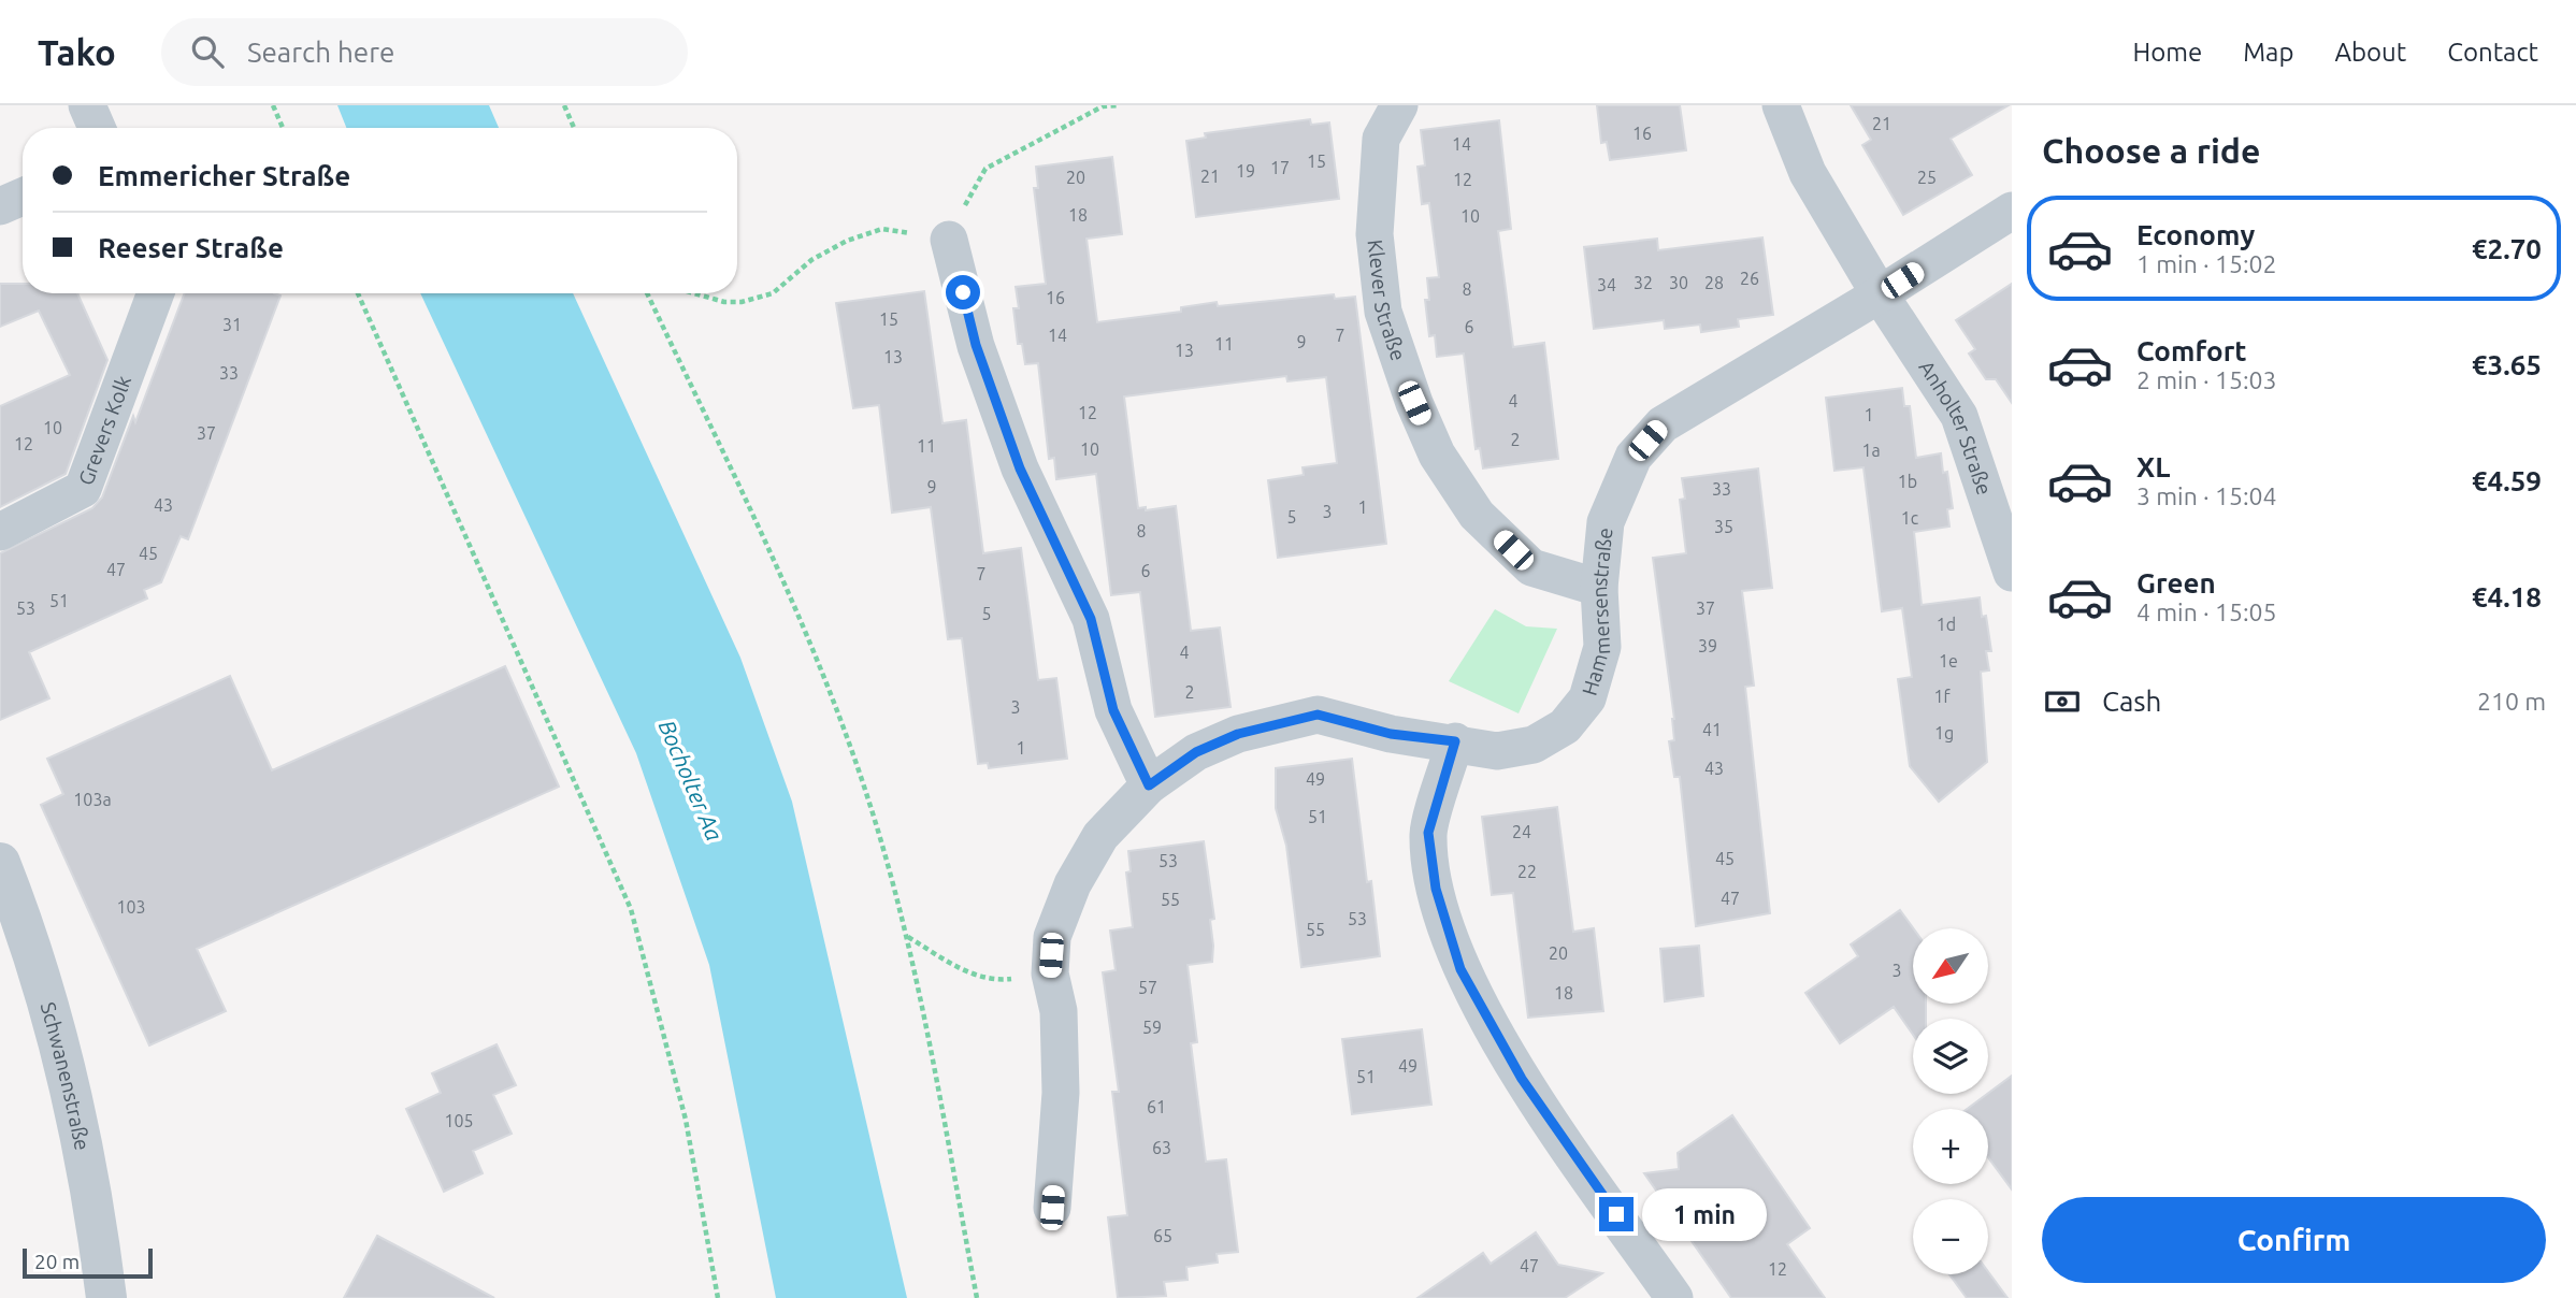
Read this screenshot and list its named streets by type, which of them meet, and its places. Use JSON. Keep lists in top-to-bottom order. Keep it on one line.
{"streets":{"street":["Klever Straße","Grevers Kolk","Anholter Straße","Hammersenstraße","Schwanenstraße"]},"crossings":[["Klever Straße","Hammersenstraße"],["Anholter Straße","Hammersenstraße"]],"water":["Bocholter Aa"],"house_numbers":["21","16","14","15","17","19","21","20","25","12","18","10","26","32","30","28","34","8","16","15","31","6","14","7","9","11","13","13","33","4","12","1","10","37","2","12","11","10","1a","1b","9","33","43","1","3","5","1c","35","8","45","47","6","7","51","53","37","5","1d","39","4","1e","2","1f","3","41","1g","1","43","49","103a","51","24","45","53","22","47","55","103","53","55","20","3","57","18","59","49","51","61","105","63","65","47","12"],"scale_bar":"20 m","north":"bottom left","page":{"header":"Tako","search":"Search here","nav":["Home","Map","About","Contact"],"heading":"Choose a ride","banner":["Emmericher Straße","Reeser Straße"],"list":[{"name":"Economy","note":"1 min · 15:02","value":"€2.70"},{"name":"Comfort","note":"2 min · 15:03","value":"€3.65"},{"name":"XL","note":"3 min · 15:04","value":"€4.59"},{"name":"Green","note":"4 min · 15:05","value":"€4.18"}],"pay":["Cash","210 m"],"map_buttons":["+","−"],"buttons":"Confirm","bubble":"1 min","scale":"20 m"}}
